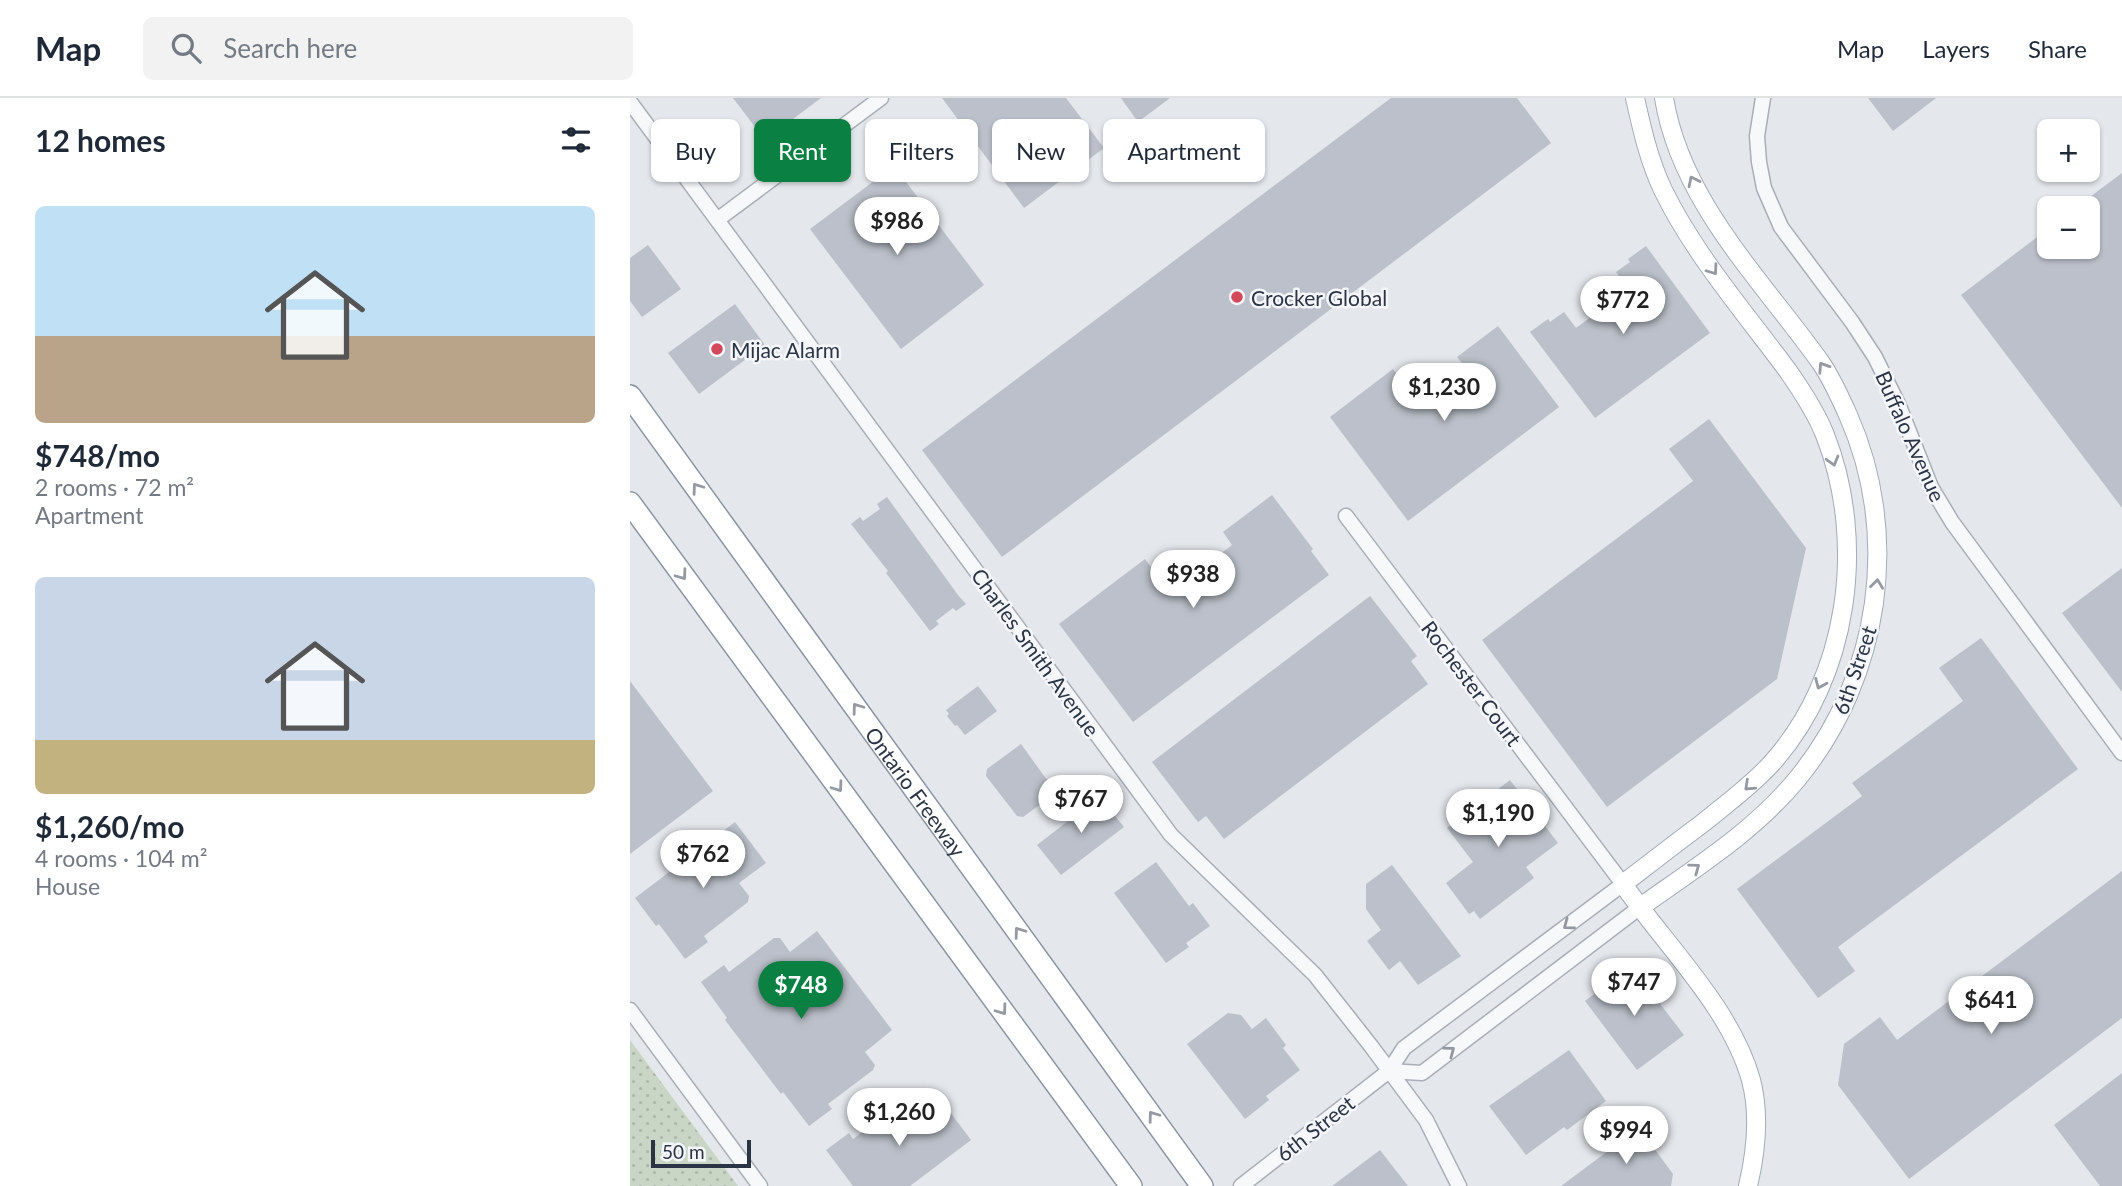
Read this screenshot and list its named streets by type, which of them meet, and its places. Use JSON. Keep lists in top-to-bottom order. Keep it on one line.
{"streets":{"highway":["Ontario Freeway"],"main road":["6th Street"],"street":["Buffalo Avenue","Charles Smith Avenue","Rochester Court"]},"crossings":[["Charles Smith Avenue","6th Street"],["6th Street","Rochester Court"]],"places":["Crocker Global","Mijac Alarm"],"scale_bar":"50 m","page":{"header":"Map","search":"Search here","nav":["Map","Layers","Share"],"heading":"12 homes","map_buttons":["+","−"],"chip":["Buy","Rent","Filters","New","Apartment"],"list":[{"name":"$748/mo","note":"2 rooms · 72 m² · Apartment"},{"name":"$1,260/mo","note":"4 rooms · 104 m² · House"}],"price":["$986","$772","$1,230","$938","$767","$1,190","$762","$747","$748","$641","$1,260","$994"],"scale":"50 m"}}
